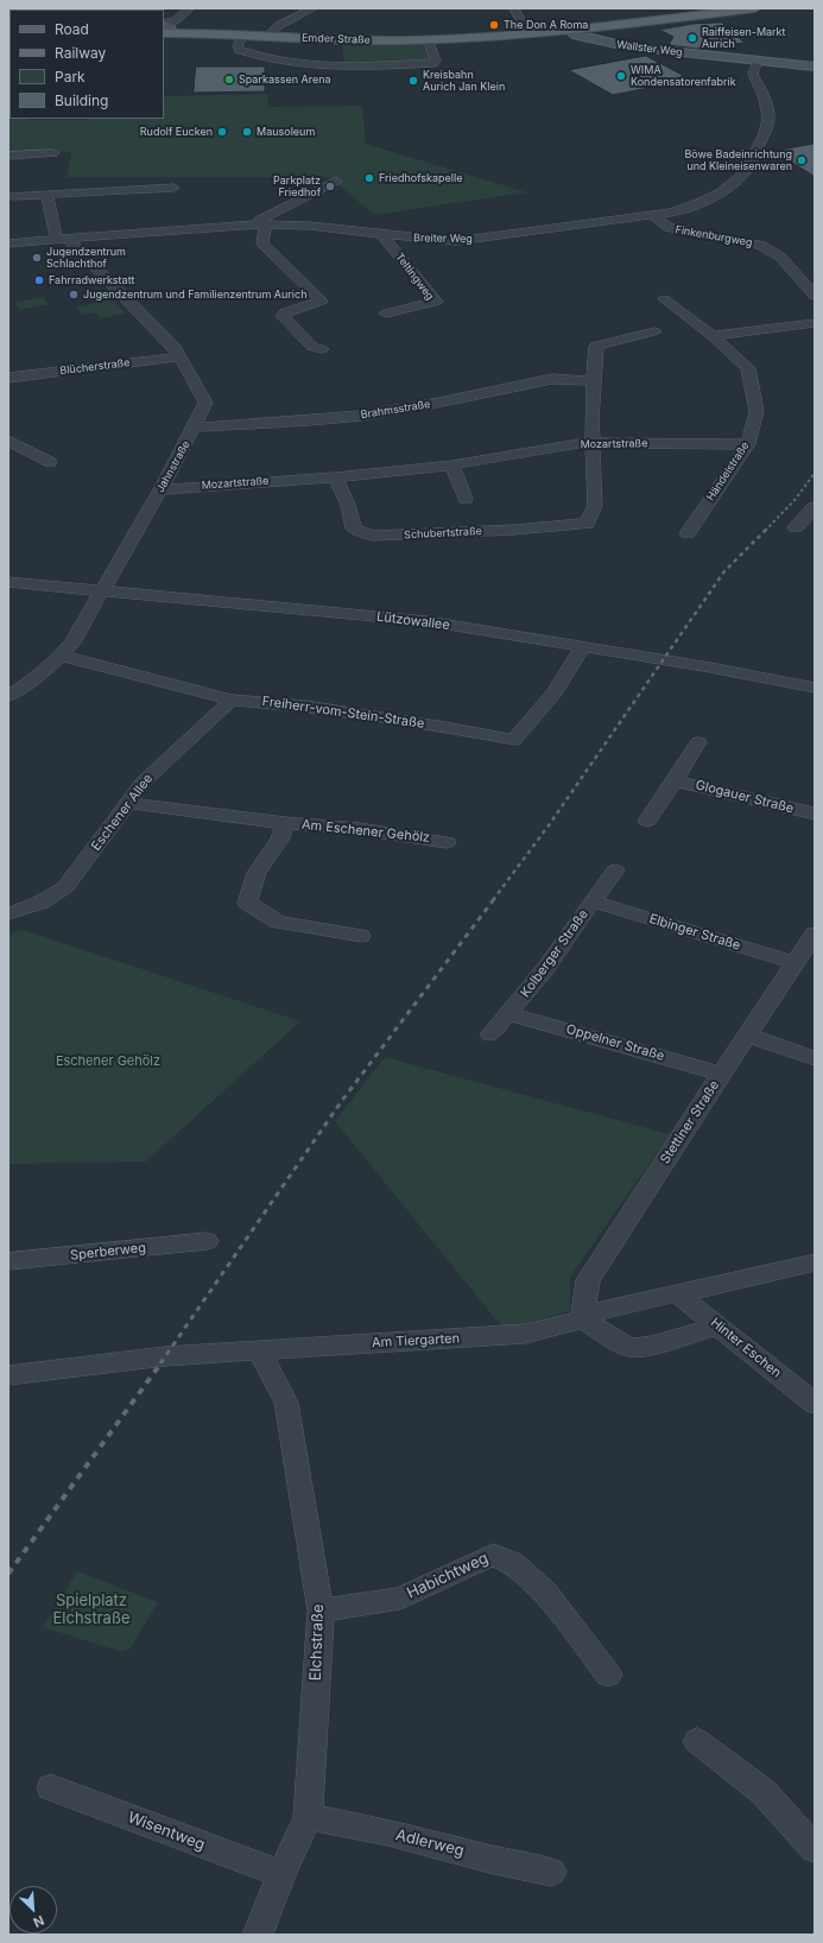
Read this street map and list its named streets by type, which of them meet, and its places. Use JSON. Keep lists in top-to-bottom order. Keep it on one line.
{"streets":{"main road":["Emder Straße"],"street":["Wallster Weg","Finkenburgweg","Breiter Weg","Teltingweg","Blücherstraße","Brahmsstraße","Mozartstraße","Jahnstraße","Händelstraße","Schubertstraße","Lützowallee","Freiherr-vom-Stein-Straße","Glogauer Straße","Eschener Allee","Am Eschener Gehölz","Elbinger Straße","Kolberger Straße","Oppelner Straße","Stettiner Straße","Sperberweg","Am Tiergarten","Hinter Eschen","Habichtweg","Elchstraße","Wisentweg","Adlerweg"]},"crossings":[["Emder Straße","Wallster Weg"],["Wallster Weg","Breiter Weg"],["Finkenburgweg","Breiter Weg"],["Breiter Weg","Teltingweg"],["Breiter Weg","Jahnstraße"],["Blücherstraße","Jahnstraße"],["Brahmsstraße","Jahnstraße"],["Mozartstraße","Jahnstraße"],["Mozartstraße","Händelstraße"],["Mozartstraße","Schubertstraße"],["Jahnstraße","Lützowallee"],["Jahnstraße","Freiherr-vom-Stein-Straße"],["Lützowallee","Freiherr-vom-Stein-Straße"],["Freiherr-vom-Stein-Straße","Eschener Allee"],["Eschener Allee","Am Eschener Gehölz"],["Elbinger Straße","Kolberger Straße"],["Elbinger Straße","Stettiner Straße"],["Kolberger Straße","Oppelner Straße"],["Oppelner Straße","Stettiner Straße"],["Stettiner Straße","Am Tiergarten"],["Am Tiergarten","Hinter Eschen"],["Am Tiergarten","Elchstraße"],["Habichtweg","Elchstraße"],["Elchstraße","Wisentweg"],["Elchstraße","Adlerweg"]],"parks":["Eschener Gehölz","Spielplatz Elchstraße"],"places":["The Don A Roma","Raiffeisen-Markt Aurich","WIMA Kondensatorenfabrik","Sparkassen Arena","Kreisbahn Aurich Jan Klein","Rudolf Eucken","Mausoleum","Böwe Badeinrichtung und Kleineisenwaren","Friedhofskapelle","Parkplatz Friedhof","Jugendzentrum Schlachthof","Fahrradwerkstatt","Jugendzentrum und Familienzentrum Aurich"],"legend":["Road","Railway","Park","Building"],"north":"bottom right"}
